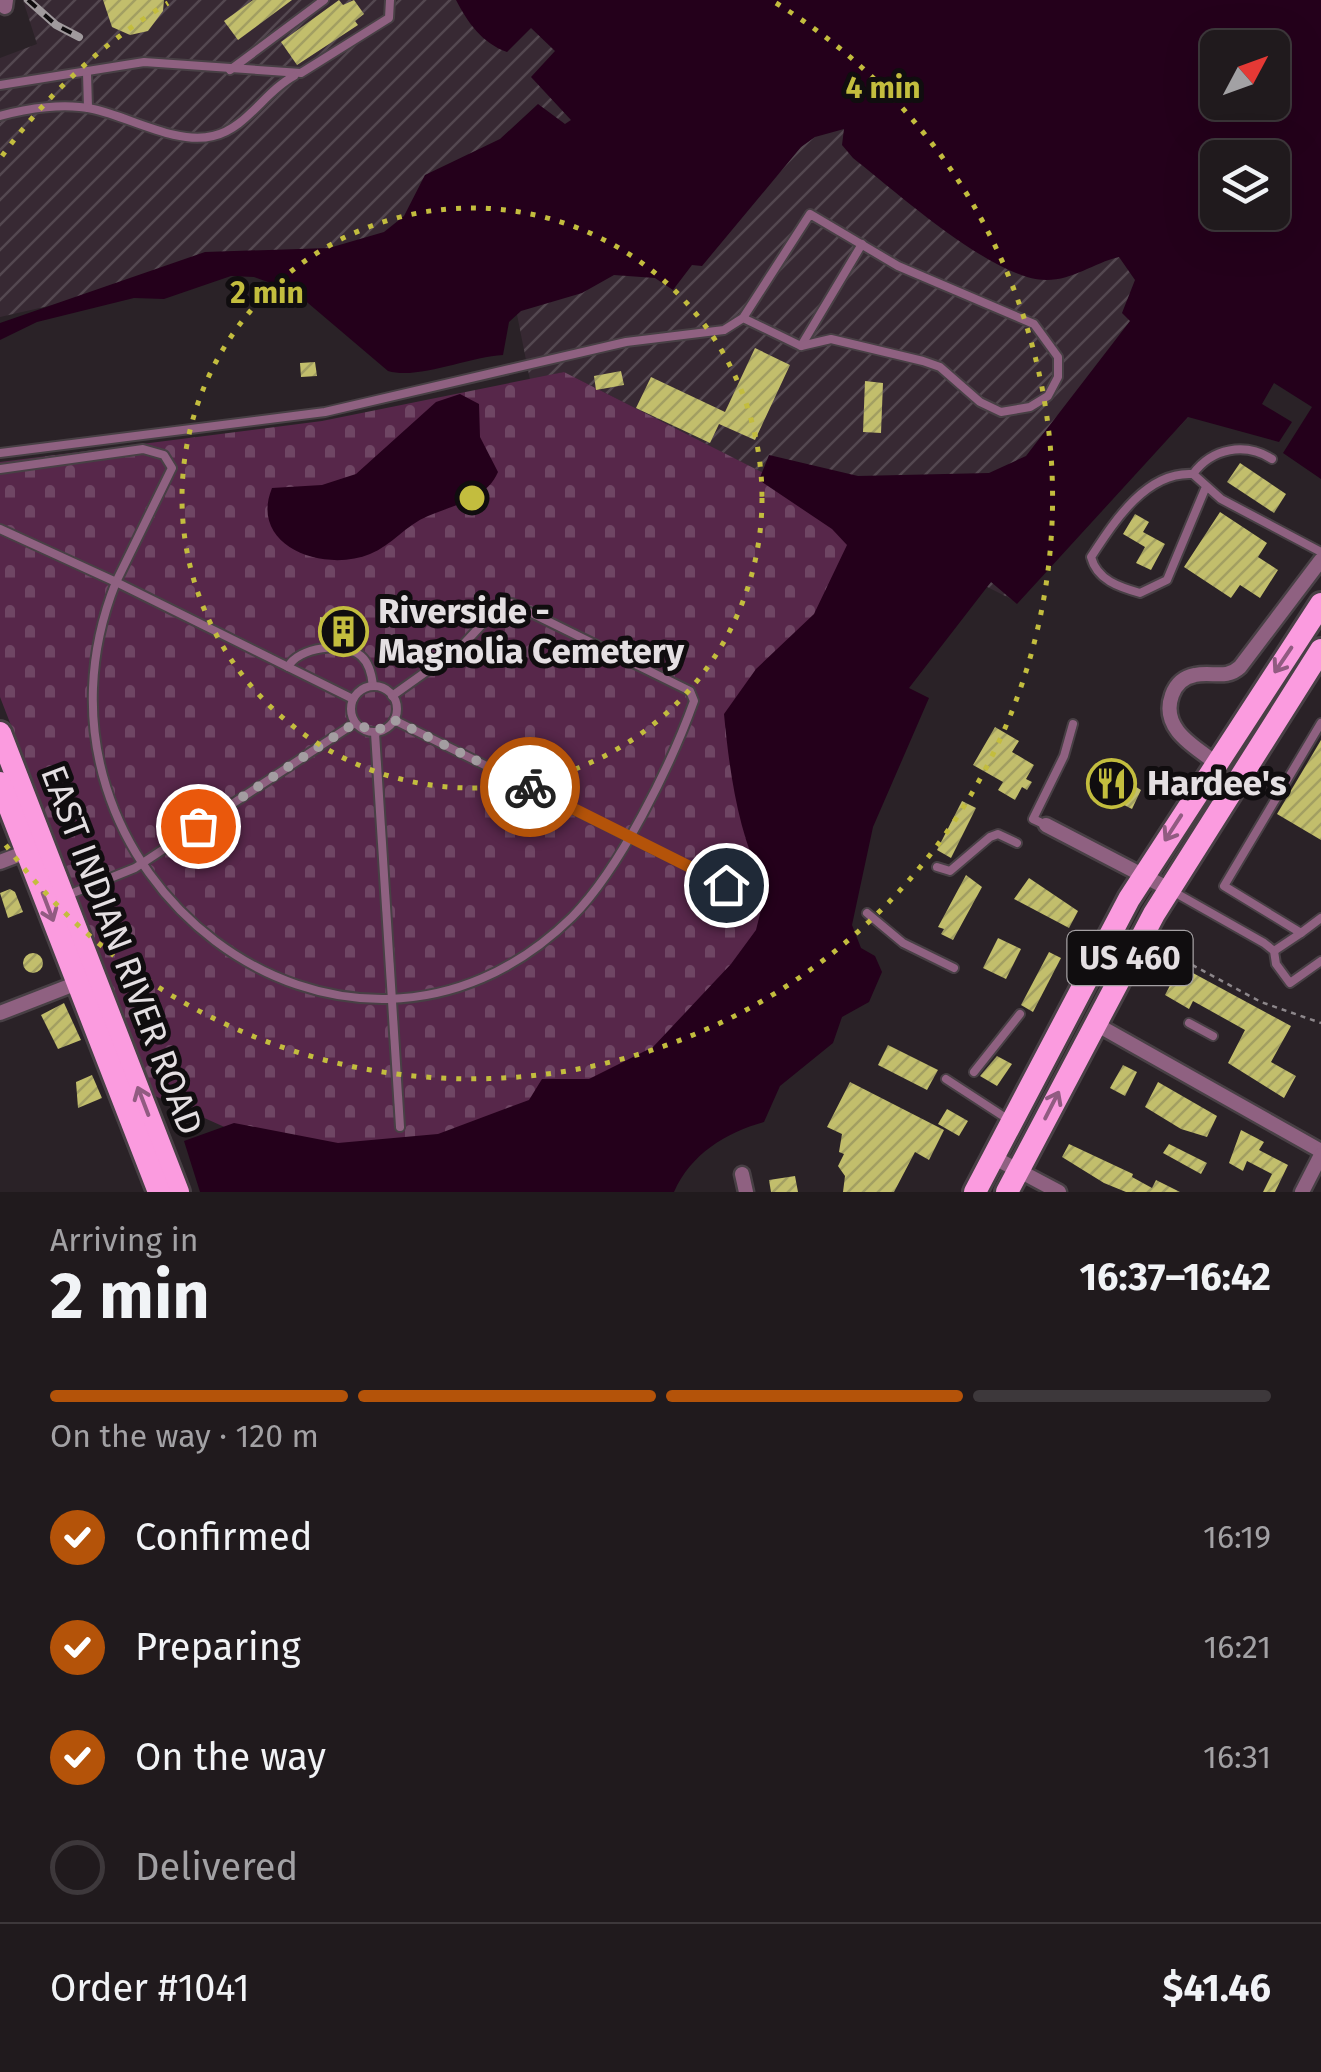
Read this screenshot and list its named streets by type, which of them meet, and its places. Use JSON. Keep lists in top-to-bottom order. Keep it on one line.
{"streets":{"main road":["EAST INDIAN RIVER ROAD","US 460"]},"places":{"building":["Riverside - Magnolia Cemetery"],"restaurant":["Hardee's"]},"north":"top right","page":{"heading":["2 min","Arriving in","16:37–16:42"],"panel":["Order #1041","$41.46"],"bar":"On the way · 120 m","list":[["Confirmed","16:19"],["Preparing","16:21"],["On the way","16:31"],"Delivered"]},"rings":["4 min","2 min"]}
